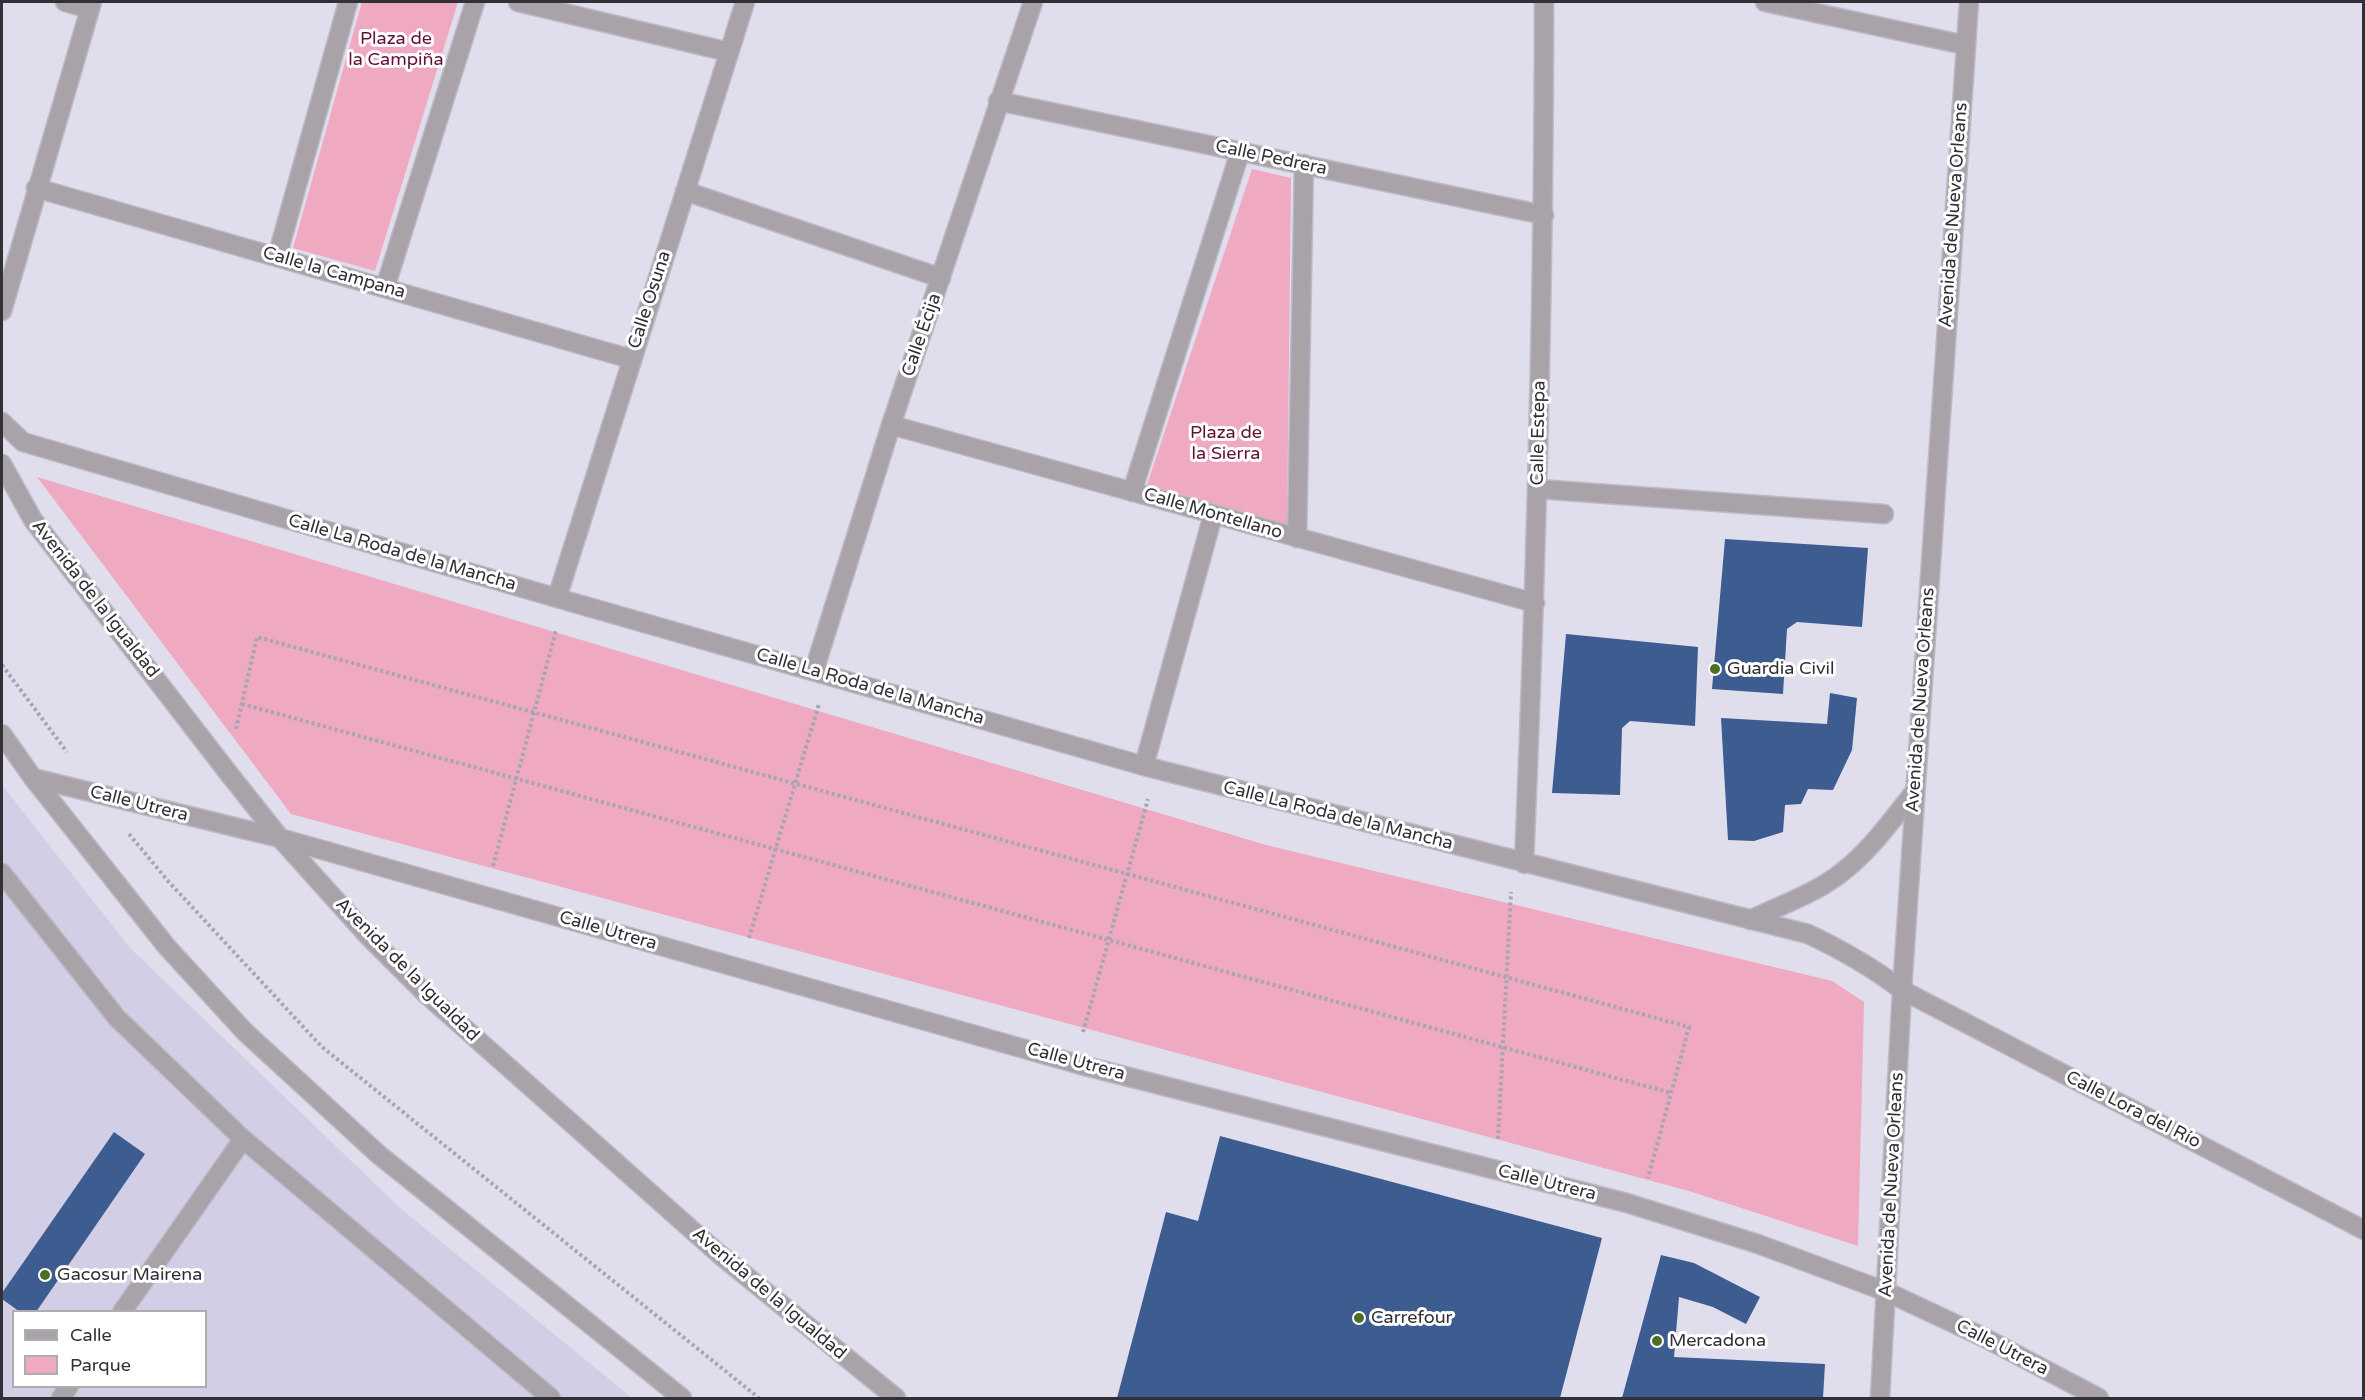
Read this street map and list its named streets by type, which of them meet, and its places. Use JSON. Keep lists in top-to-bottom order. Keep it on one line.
{"streets":{"street":["Calle Pedrera","Avenida de Nueva Orleans","Calle la Campana","Calle Osuna","Calle Écija","Calle Estepa","Calle Montellano","Calle La Roda de la Mancha","Avenida de la Igualdad","Calle Utrera","Calle Lora del Río"]},"crossings":[["Calle Pedrera","Calle Écija"],["Calle Pedrera","Calle Estepa"],["Avenida de Nueva Orleans","Calle Utrera"],["Avenida de Nueva Orleans","Calle Lora del Río"],["Calle la Campana","Calle Osuna"],["Calle Osuna","Calle La Roda de la Mancha"],["Calle Écija","Calle Montellano"],["Calle Écija","Calle La Roda de la Mancha"],["Calle Estepa","Calle Montellano"],["Calle Estepa","Calle La Roda de la Mancha"],["Calle La Roda de la Mancha","Calle Lora del Río"],["Avenida de la Igualdad","Calle Utrera"]],"parks":["Plaza de la Campiña","Plaza de la Sierra"],"places":["Guardia Civil","Gacosur Mairena","Carrefour","Mercadona"],"legend":["Calle","Parque"]}
